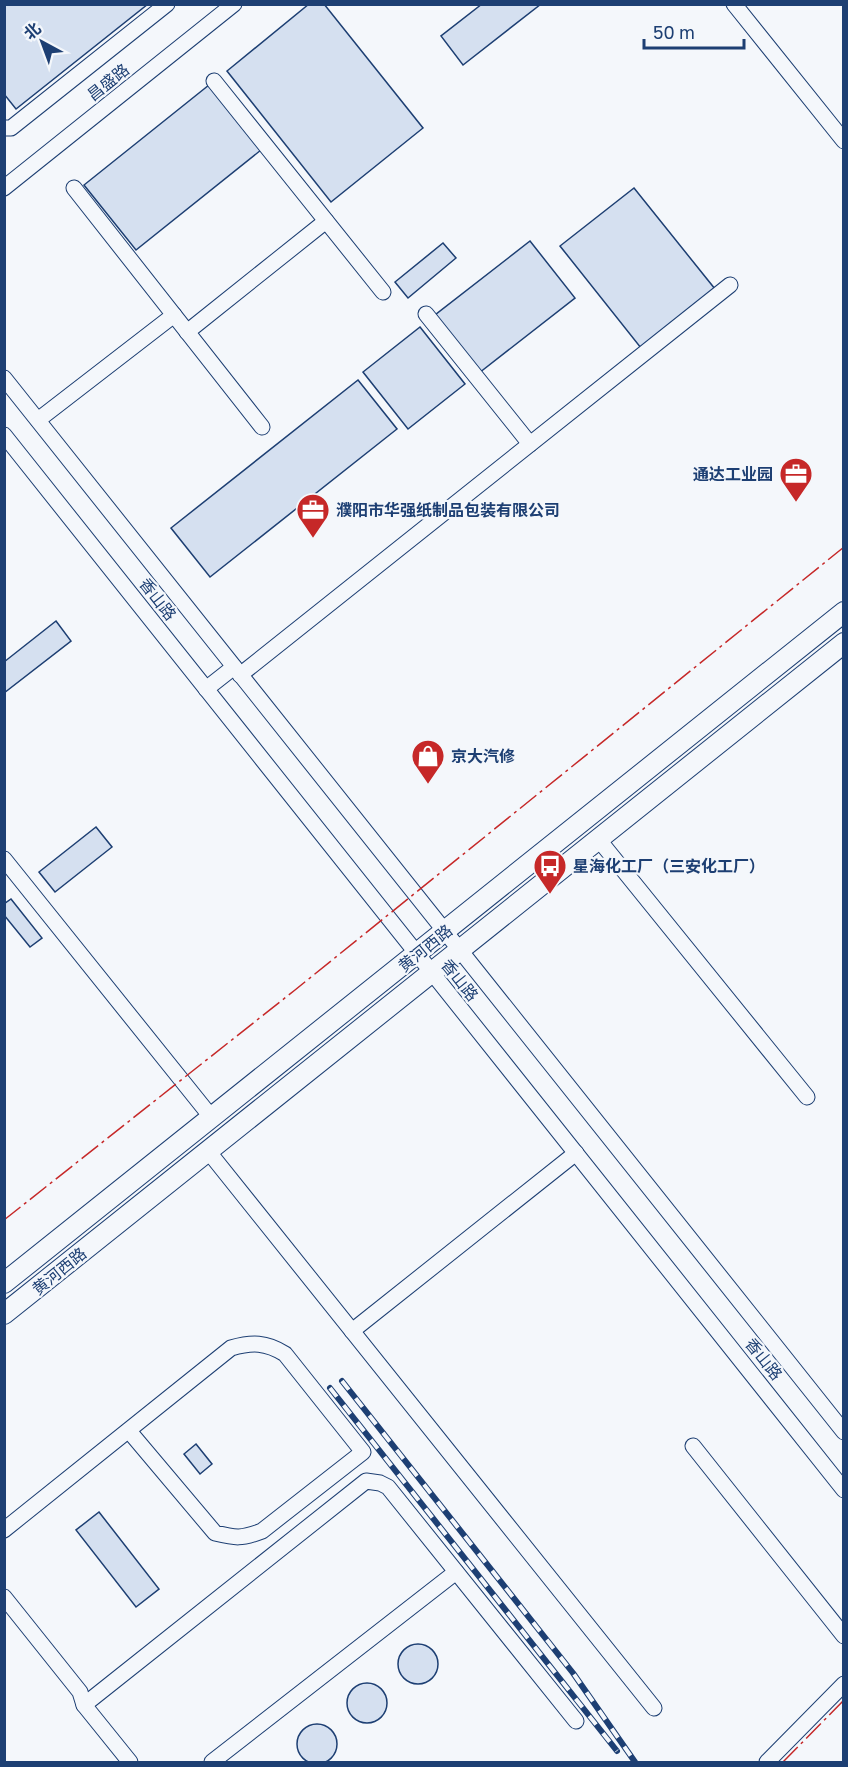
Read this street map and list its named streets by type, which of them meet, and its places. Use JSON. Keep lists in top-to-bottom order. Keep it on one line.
{"streets":{"main road":["黄河西路"],"street":["昌盛路","香山路"]},"crossings":[["香山路","黄河西路"]],"places":{"office":["通达工业园","濮阳市华强纸制品包装有限公司"],"shop":["京大汽修"],"bus stop":["星海化工厂（三安化工厂）"]},"scale_bar":"50 m","north":"top left"}
